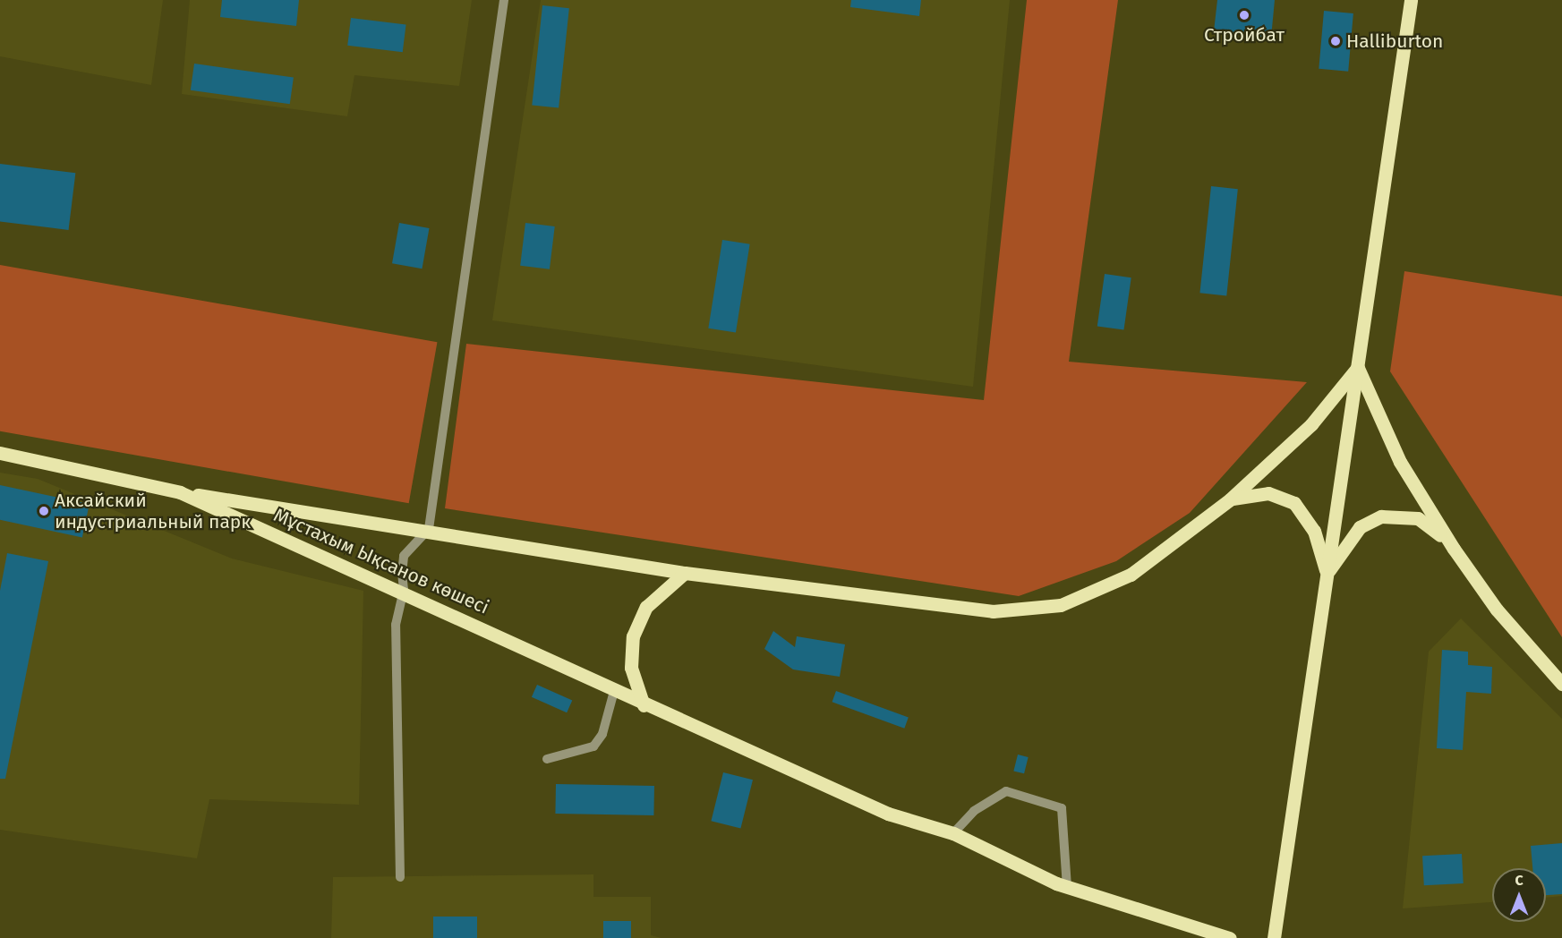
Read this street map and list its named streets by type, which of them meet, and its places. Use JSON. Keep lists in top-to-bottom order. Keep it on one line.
{"streets":{"main road":["Мұстахым Ықсанов көшесі"]},"places":["Стройбат","Halliburton","Аксайский индустриальный парк"],"north":"top"}
